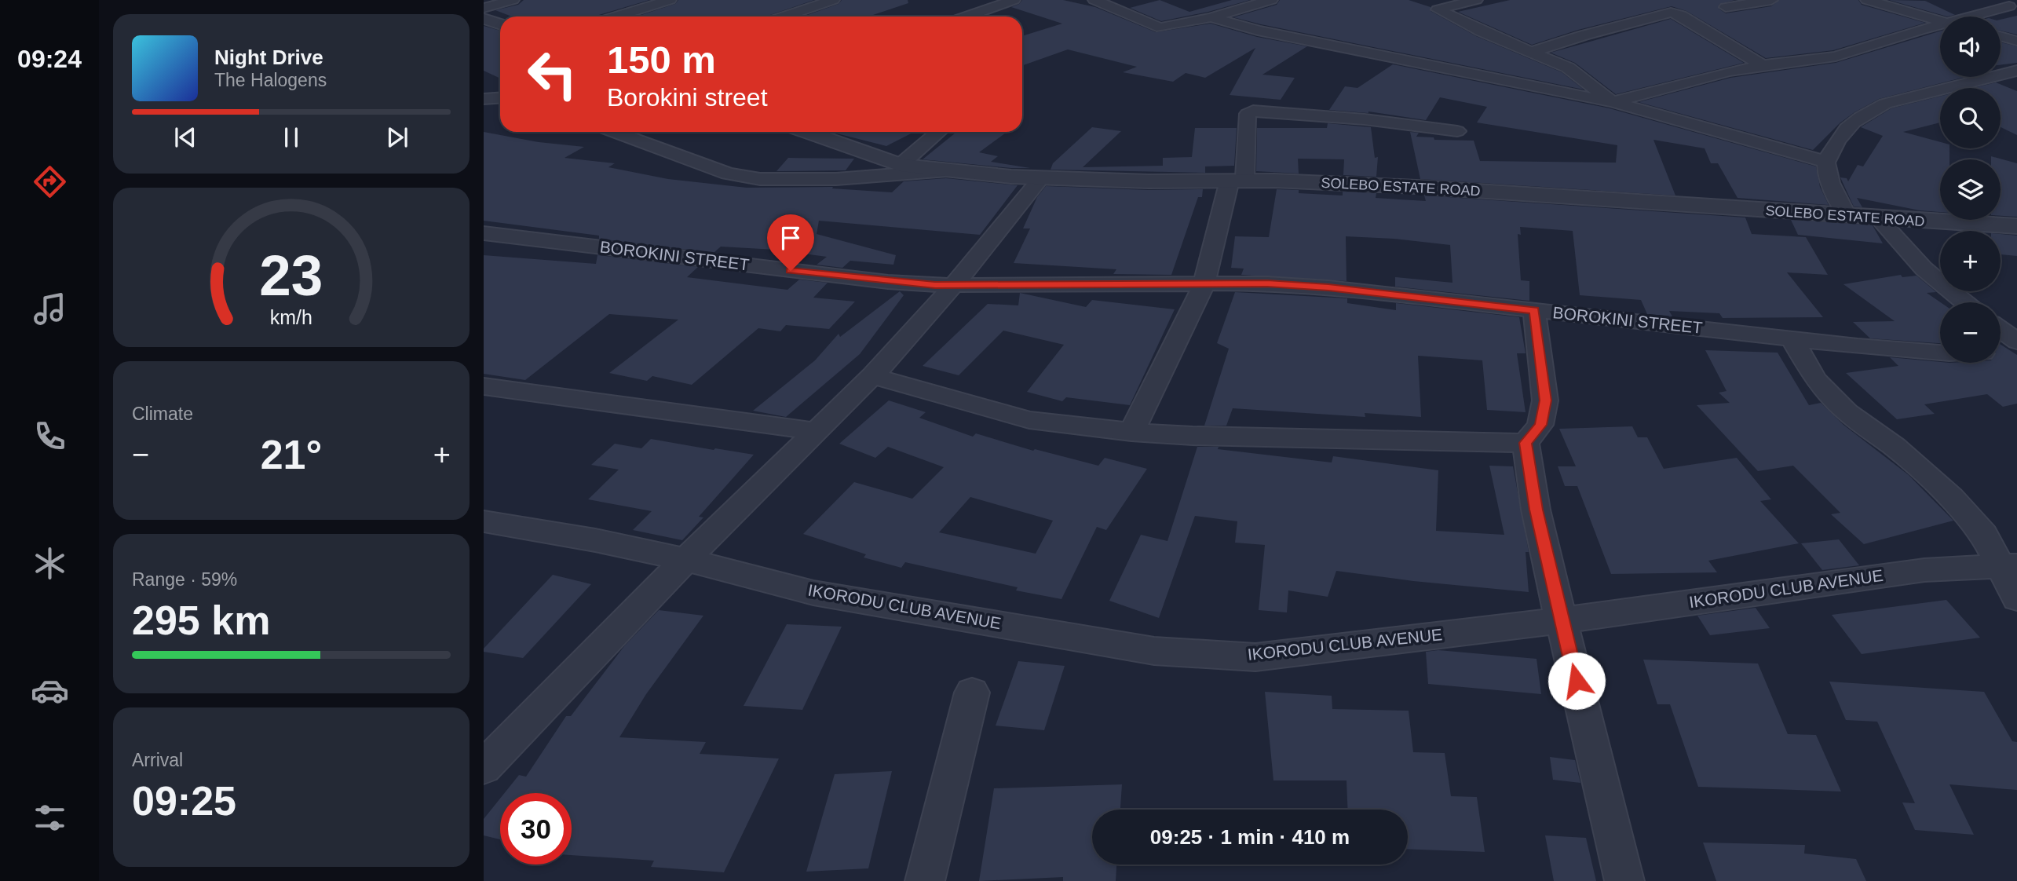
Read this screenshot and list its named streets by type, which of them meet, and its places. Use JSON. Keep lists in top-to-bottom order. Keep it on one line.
{"streets":{"street":["SOLEBO ESTATE ROAD","BOROKINI STREET","IKORODU CLUB AVENUE"]},"page":{"tabs":"09:24","map_buttons":["+","−"],"turn":["150 m","Borokini street"],"song":["Night Drive","The Halogens"],"tile":["Climate",["Range · 59%","295 km"],["Arrival","09:25"]],"heat":["−","21°","+"],"limit":"30","trip":"09:25 · 1 min · 410 m","gauge":["23","km/h"]}}
